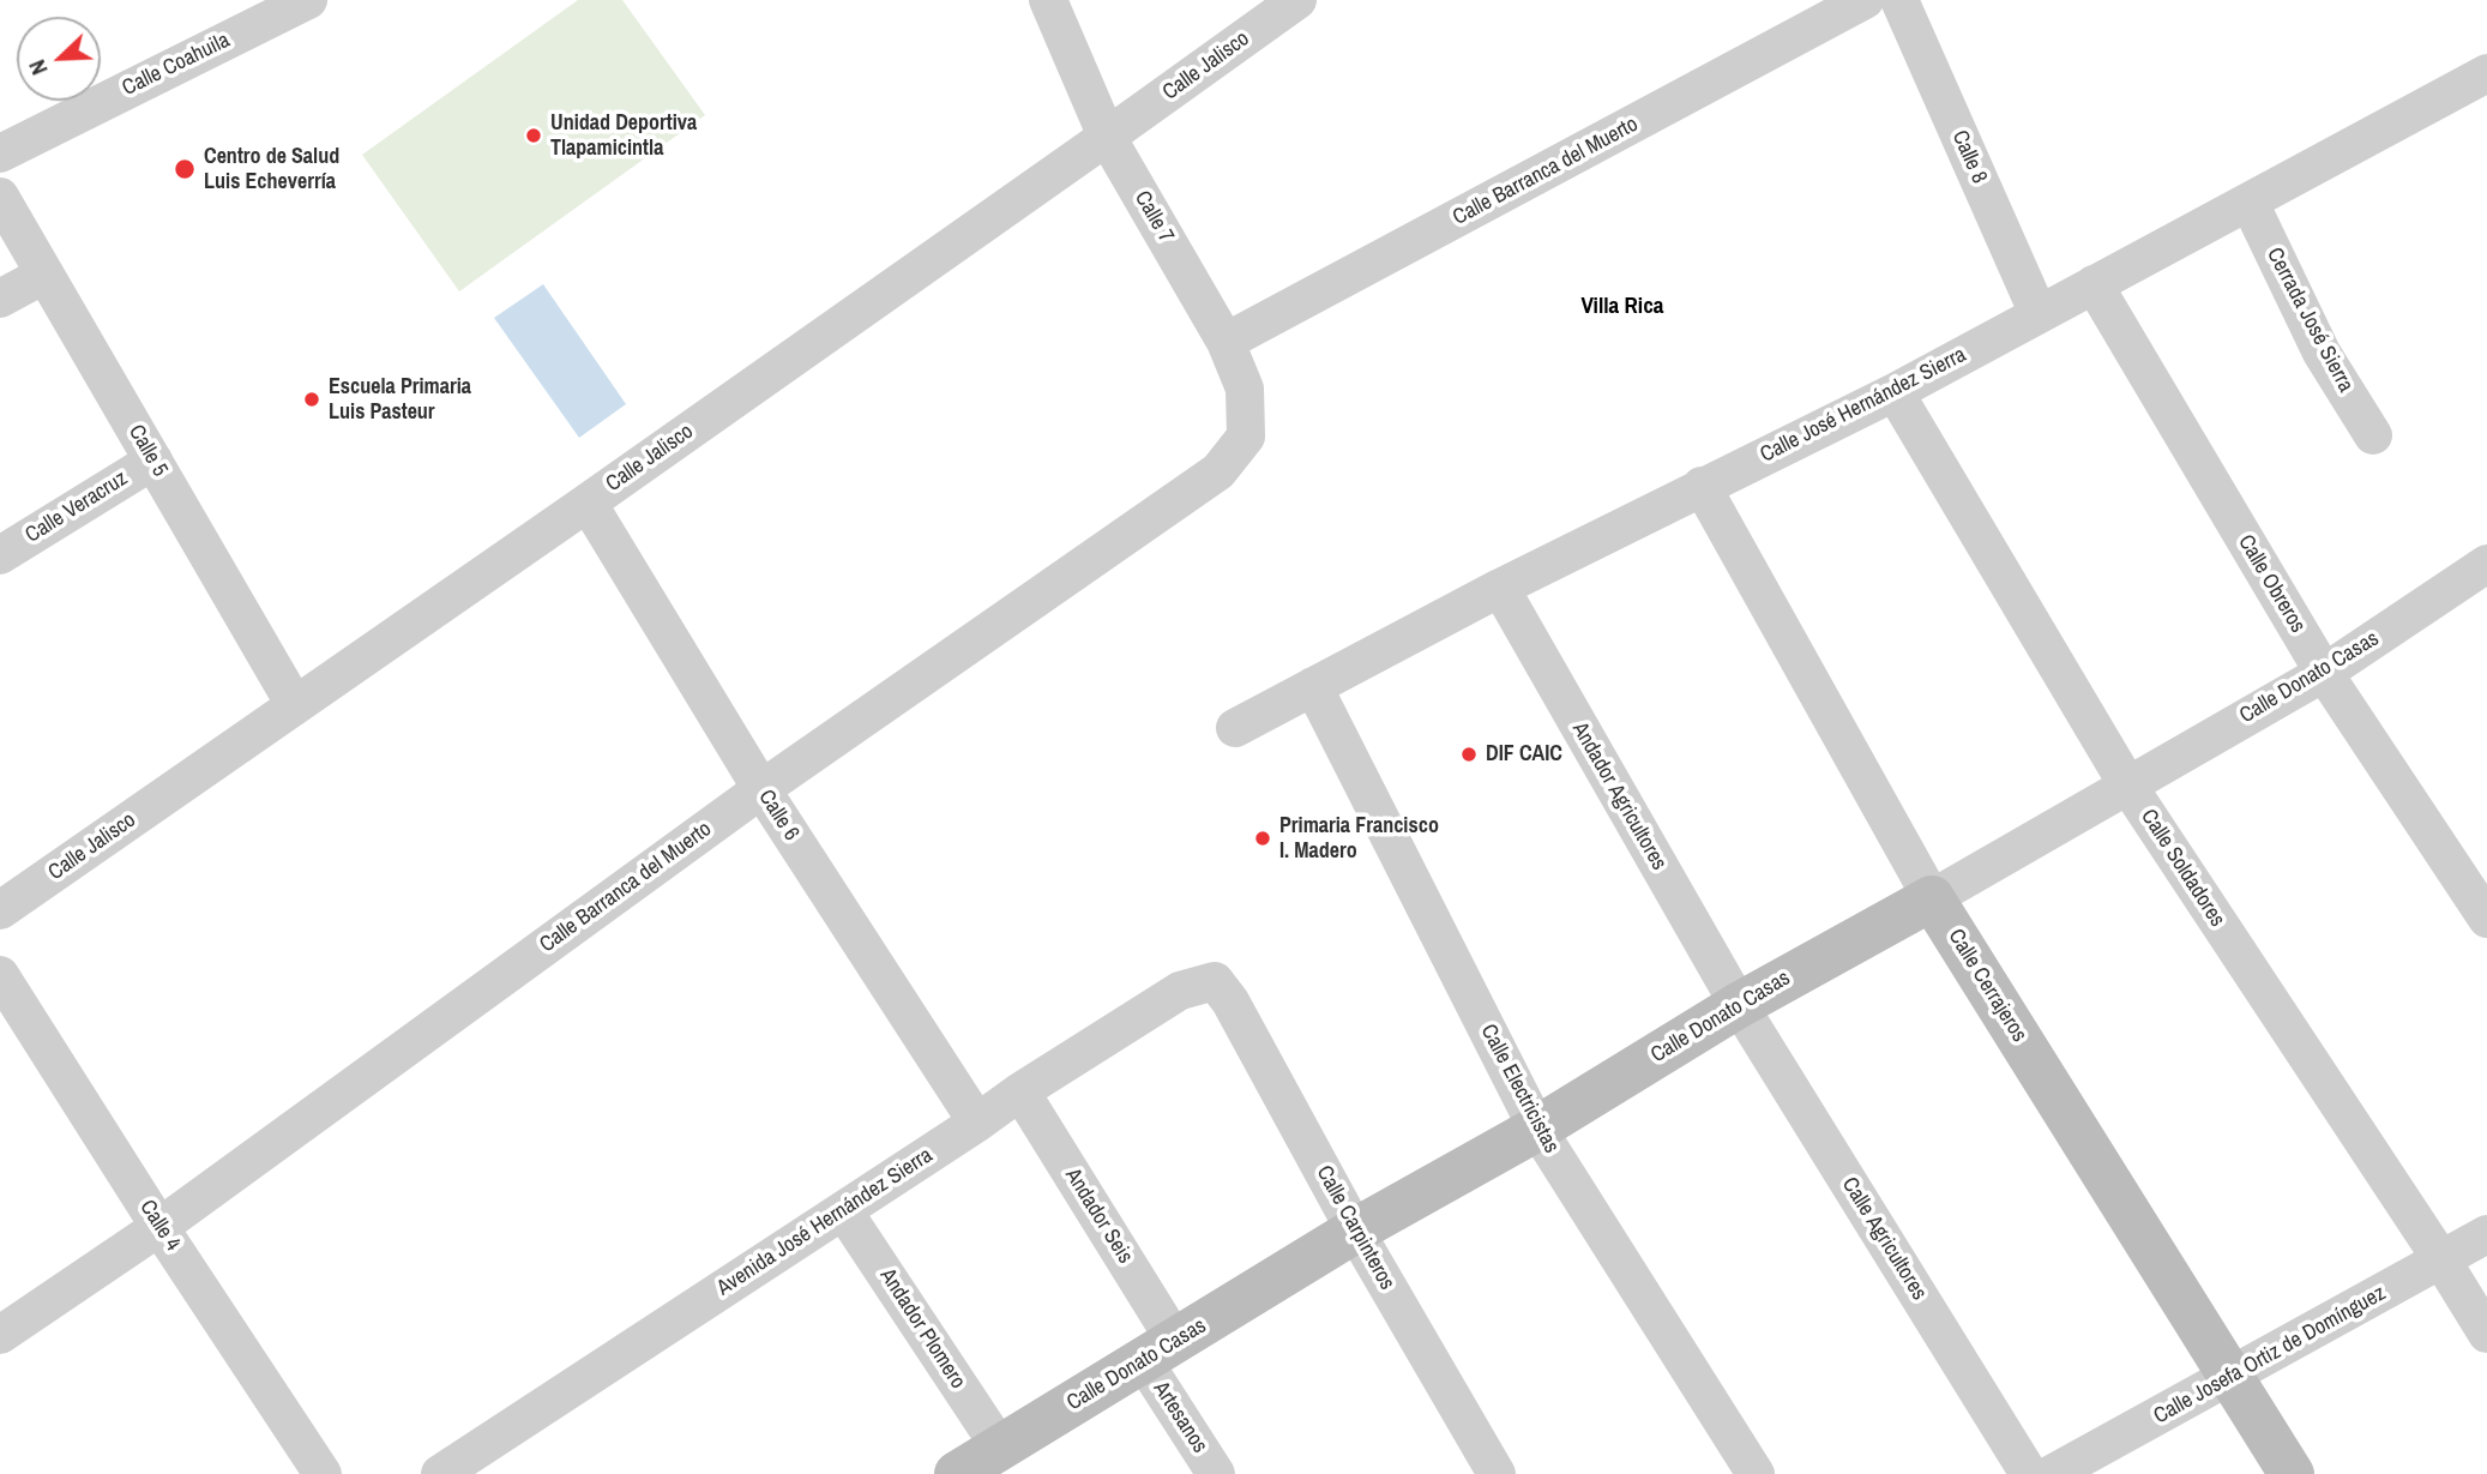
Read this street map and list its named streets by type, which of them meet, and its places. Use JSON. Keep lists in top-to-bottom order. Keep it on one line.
{"streets":{"street":["Calle Coahuila","Calle Jalisco","Calle 8","Calle Barranca del Muerto","Calle 7","Cerrada José Sierra","Calle José Hernández Sierra","Calle 5","Calle Veracruz","Calle Obreros","Calle Donato Casas","Andador Agricultores","Calle 6","Calle Soldadores","Calle Cerrajeros","Calle Electricistas","Andador Seis","Avenida José Hernández Sierra","Calle 4","Calle Carpinteros","Calle Agricultores","Andador Plomero","Calle Josefa Ortiz de Domínguez","Artesanos"]},"crossings":[["Calle Jalisco","Calle 7"],["Calle Jalisco","Calle 5"],["Calle Jalisco","Calle 6"],["Calle 8","Calle José Hernández Sierra"],["Calle Barranca del Muerto","Calle 7"],["Calle Barranca del Muerto","Calle 6"],["Calle Barranca del Muerto","Calle 4"],["Cerrada José Sierra","Calle José Hernández Sierra"],["Calle José Hernández Sierra","Calle Obreros"],["Calle José Hernández Sierra","Andador Agricultores"],["Calle José Hernández Sierra","Calle Soldadores"],["Calle José Hernández Sierra","Calle Cerrajeros"],["Calle José Hernández Sierra","Calle Electricistas"],["Calle 5","Calle Veracruz"],["Calle Obreros","Calle Donato Casas"],["Calle Donato Casas","Andador Agricultores"],["Calle Donato Casas","Calle Soldadores"],["Calle Donato Casas","Calle Cerrajeros"],["Calle Donato Casas","Calle Electricistas"],["Calle Donato Casas","Andador Seis"],["Calle Donato Casas","Calle Carpinteros"],["Calle Donato Casas","Calle Agricultores"],["Calle Donato Casas","Andador Plomero"],["Calle Donato Casas","Artesanos"],["Andador Agricultores","Calle Agricultores"],["Calle 6","Avenida José Hernández Sierra"],["Calle Soldadores","Calle Josefa Ortiz de Domínguez"],["Calle Cerrajeros","Calle Josefa Ortiz de Domínguez"],["Andador Seis","Avenida José Hernández Sierra"],["Andador Seis","Artesanos"],["Avenida José Hernández Sierra","Calle Carpinteros"],["Avenida José Hernández Sierra","Andador Plomero"]],"districts":["Villa Rica"],"places":["Unidad Deportiva Tlapamicintla","Centro de Salud Luis Echeverría","Escuela Primaria Luis Pasteur","DIF CAIC","Primaria Francisco I. Madero"],"north":"bottom left"}
